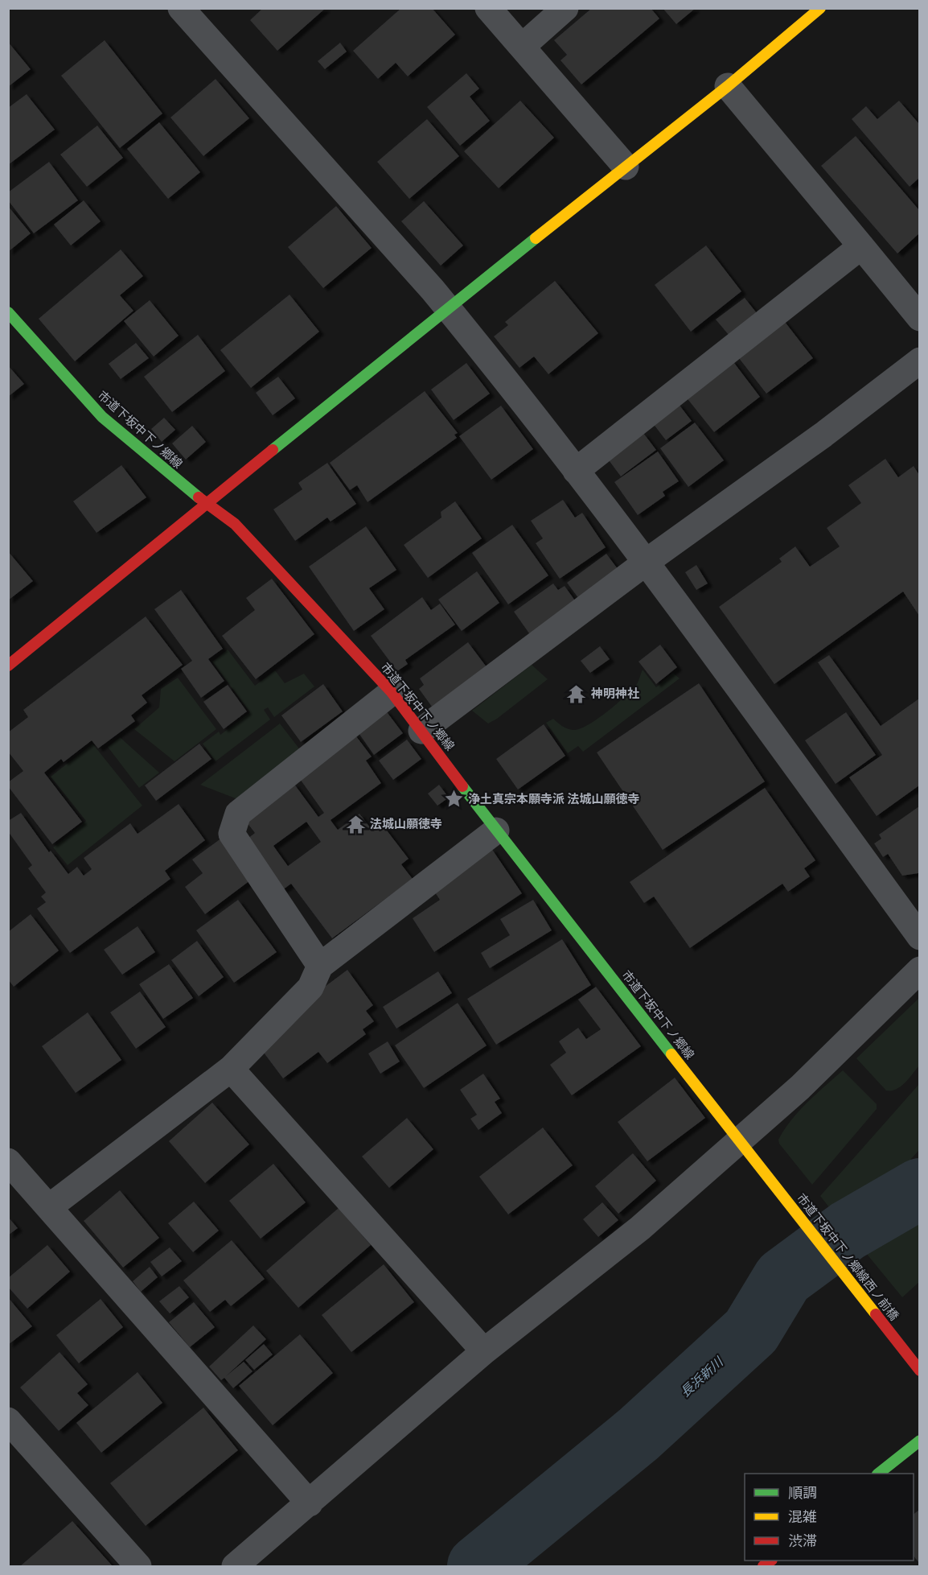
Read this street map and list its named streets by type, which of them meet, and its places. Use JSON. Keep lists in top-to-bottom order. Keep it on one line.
{"streets":{"street":["市道下坂中下ノ郷線","市道下坂中下ノ郷線西ノ前橋"]},"crossings":[["市道下坂中下ノ郷線","市道下坂中下ノ郷線西ノ前橋"]],"water":["長浜新川"],"places":{"temple":["神明神社","法城山願徳寺"],"place":["浄土真宗本願寺派 法城山願徳寺"]},"legend":["順調","混雑","渋滞"]}
